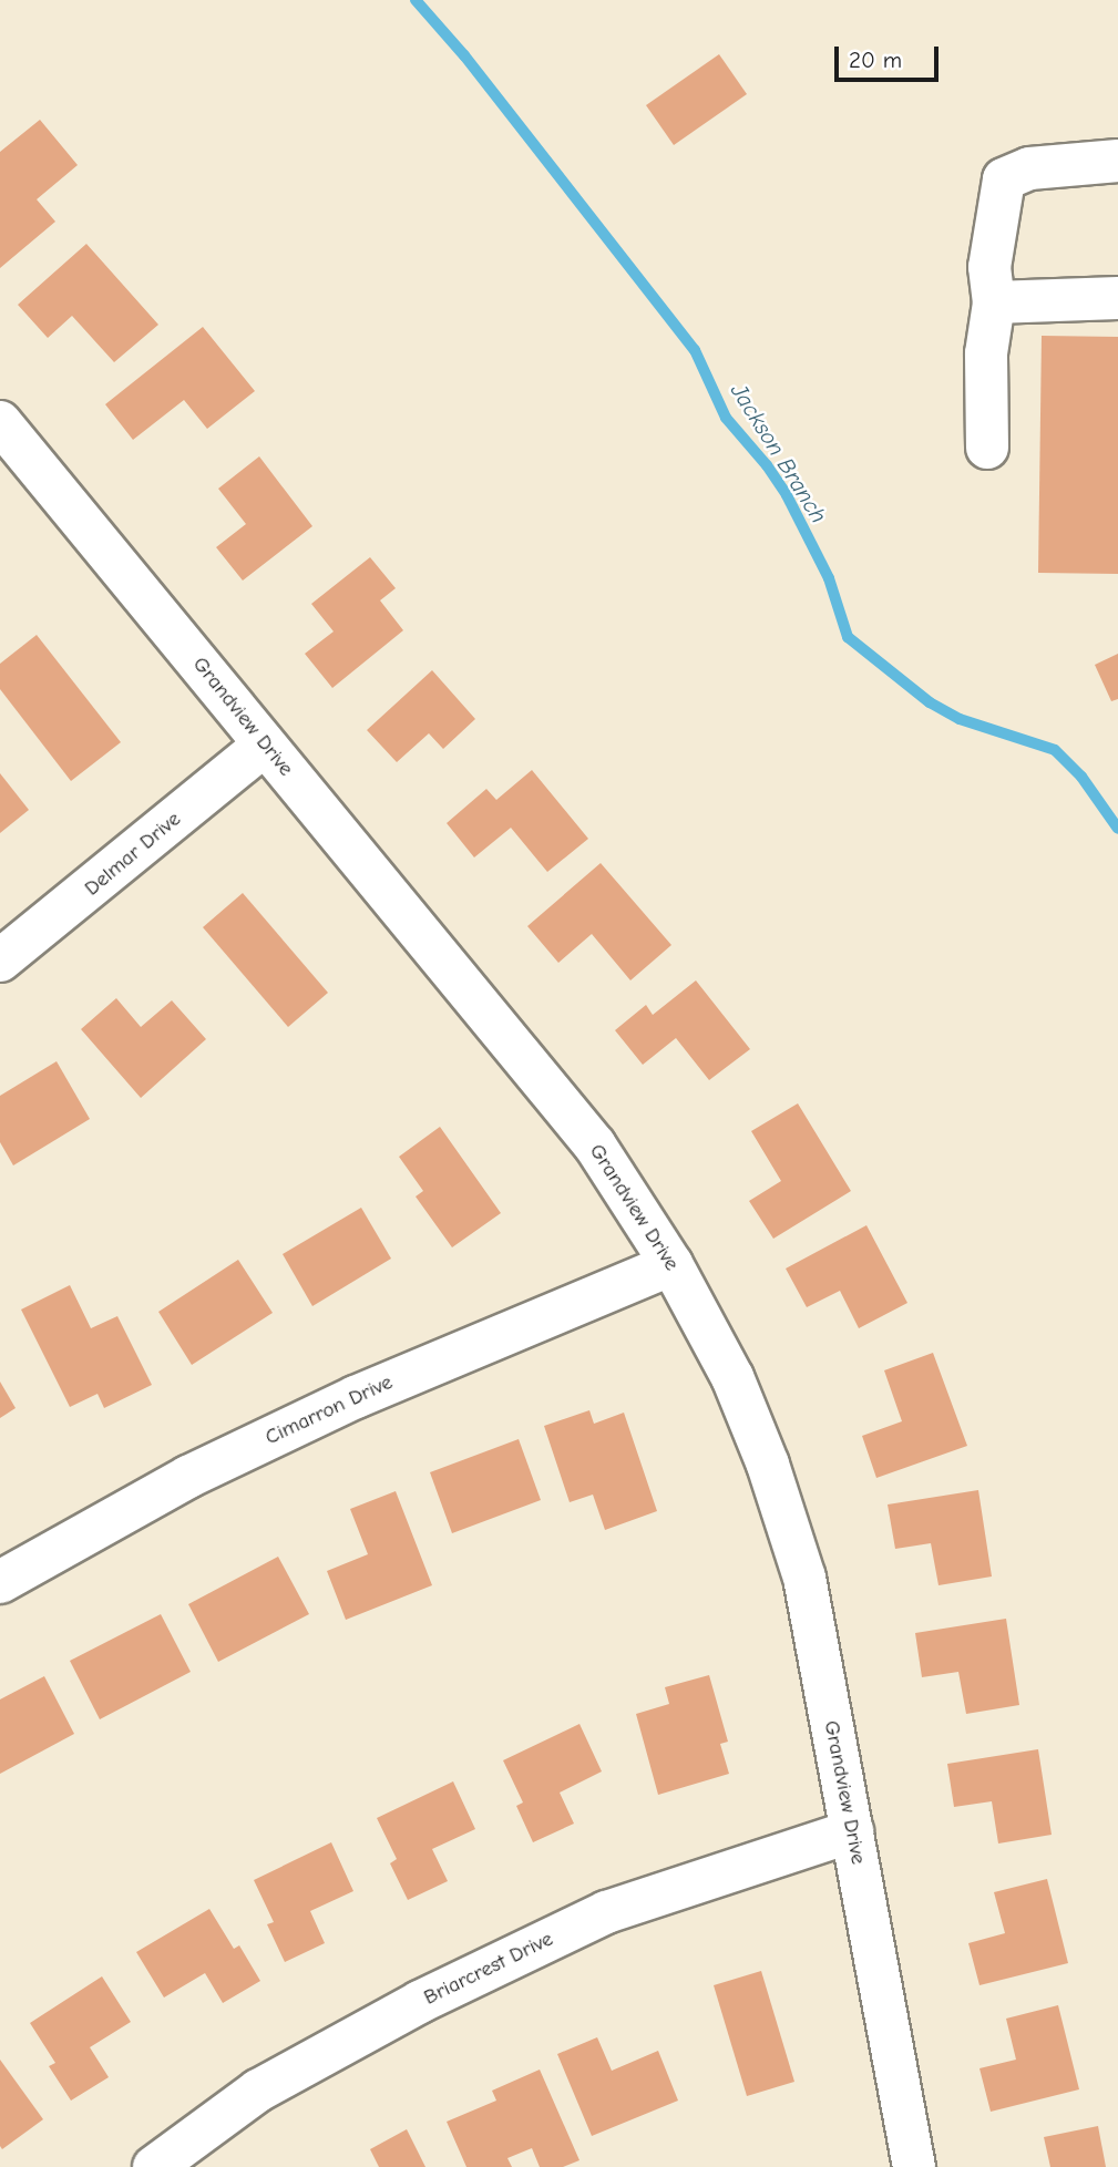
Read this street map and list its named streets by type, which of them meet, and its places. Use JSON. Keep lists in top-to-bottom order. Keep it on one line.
{"streets":{"street":["Grandview Drive","Delmar Drive","Cimarron Drive","Briarcrest Drive"]},"crossings":[["Grandview Drive","Delmar Drive"],["Grandview Drive","Cimarron Drive"],["Grandview Drive","Briarcrest Drive"]],"water":["Jackson Branch"],"scale_bar":"20 m"}
